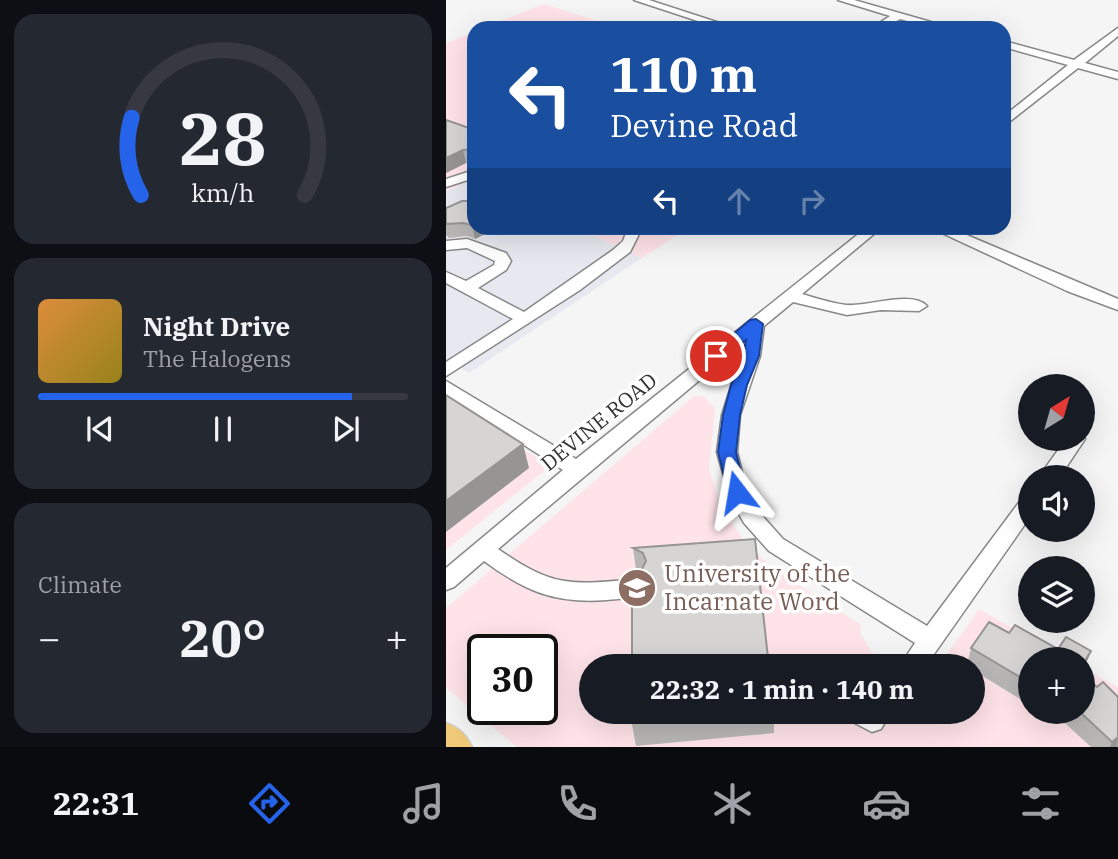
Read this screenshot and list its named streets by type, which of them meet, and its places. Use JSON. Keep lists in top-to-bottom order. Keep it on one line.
{"streets":{"street":["DEVINE ROAD"]},"places":{"school or university":["University of the Incarnate Word"]},"north":"top right","page":{"turn":["110 m","Devine Road"],"song":["Night Drive","The Halogens"],"map_buttons":"+","tile":"Climate","heat":["−","20°","+"],"limit":"30","trip":"22:32 · 1 min · 140 m","tabs":"22:31","gauge":["28","km/h"]}}
